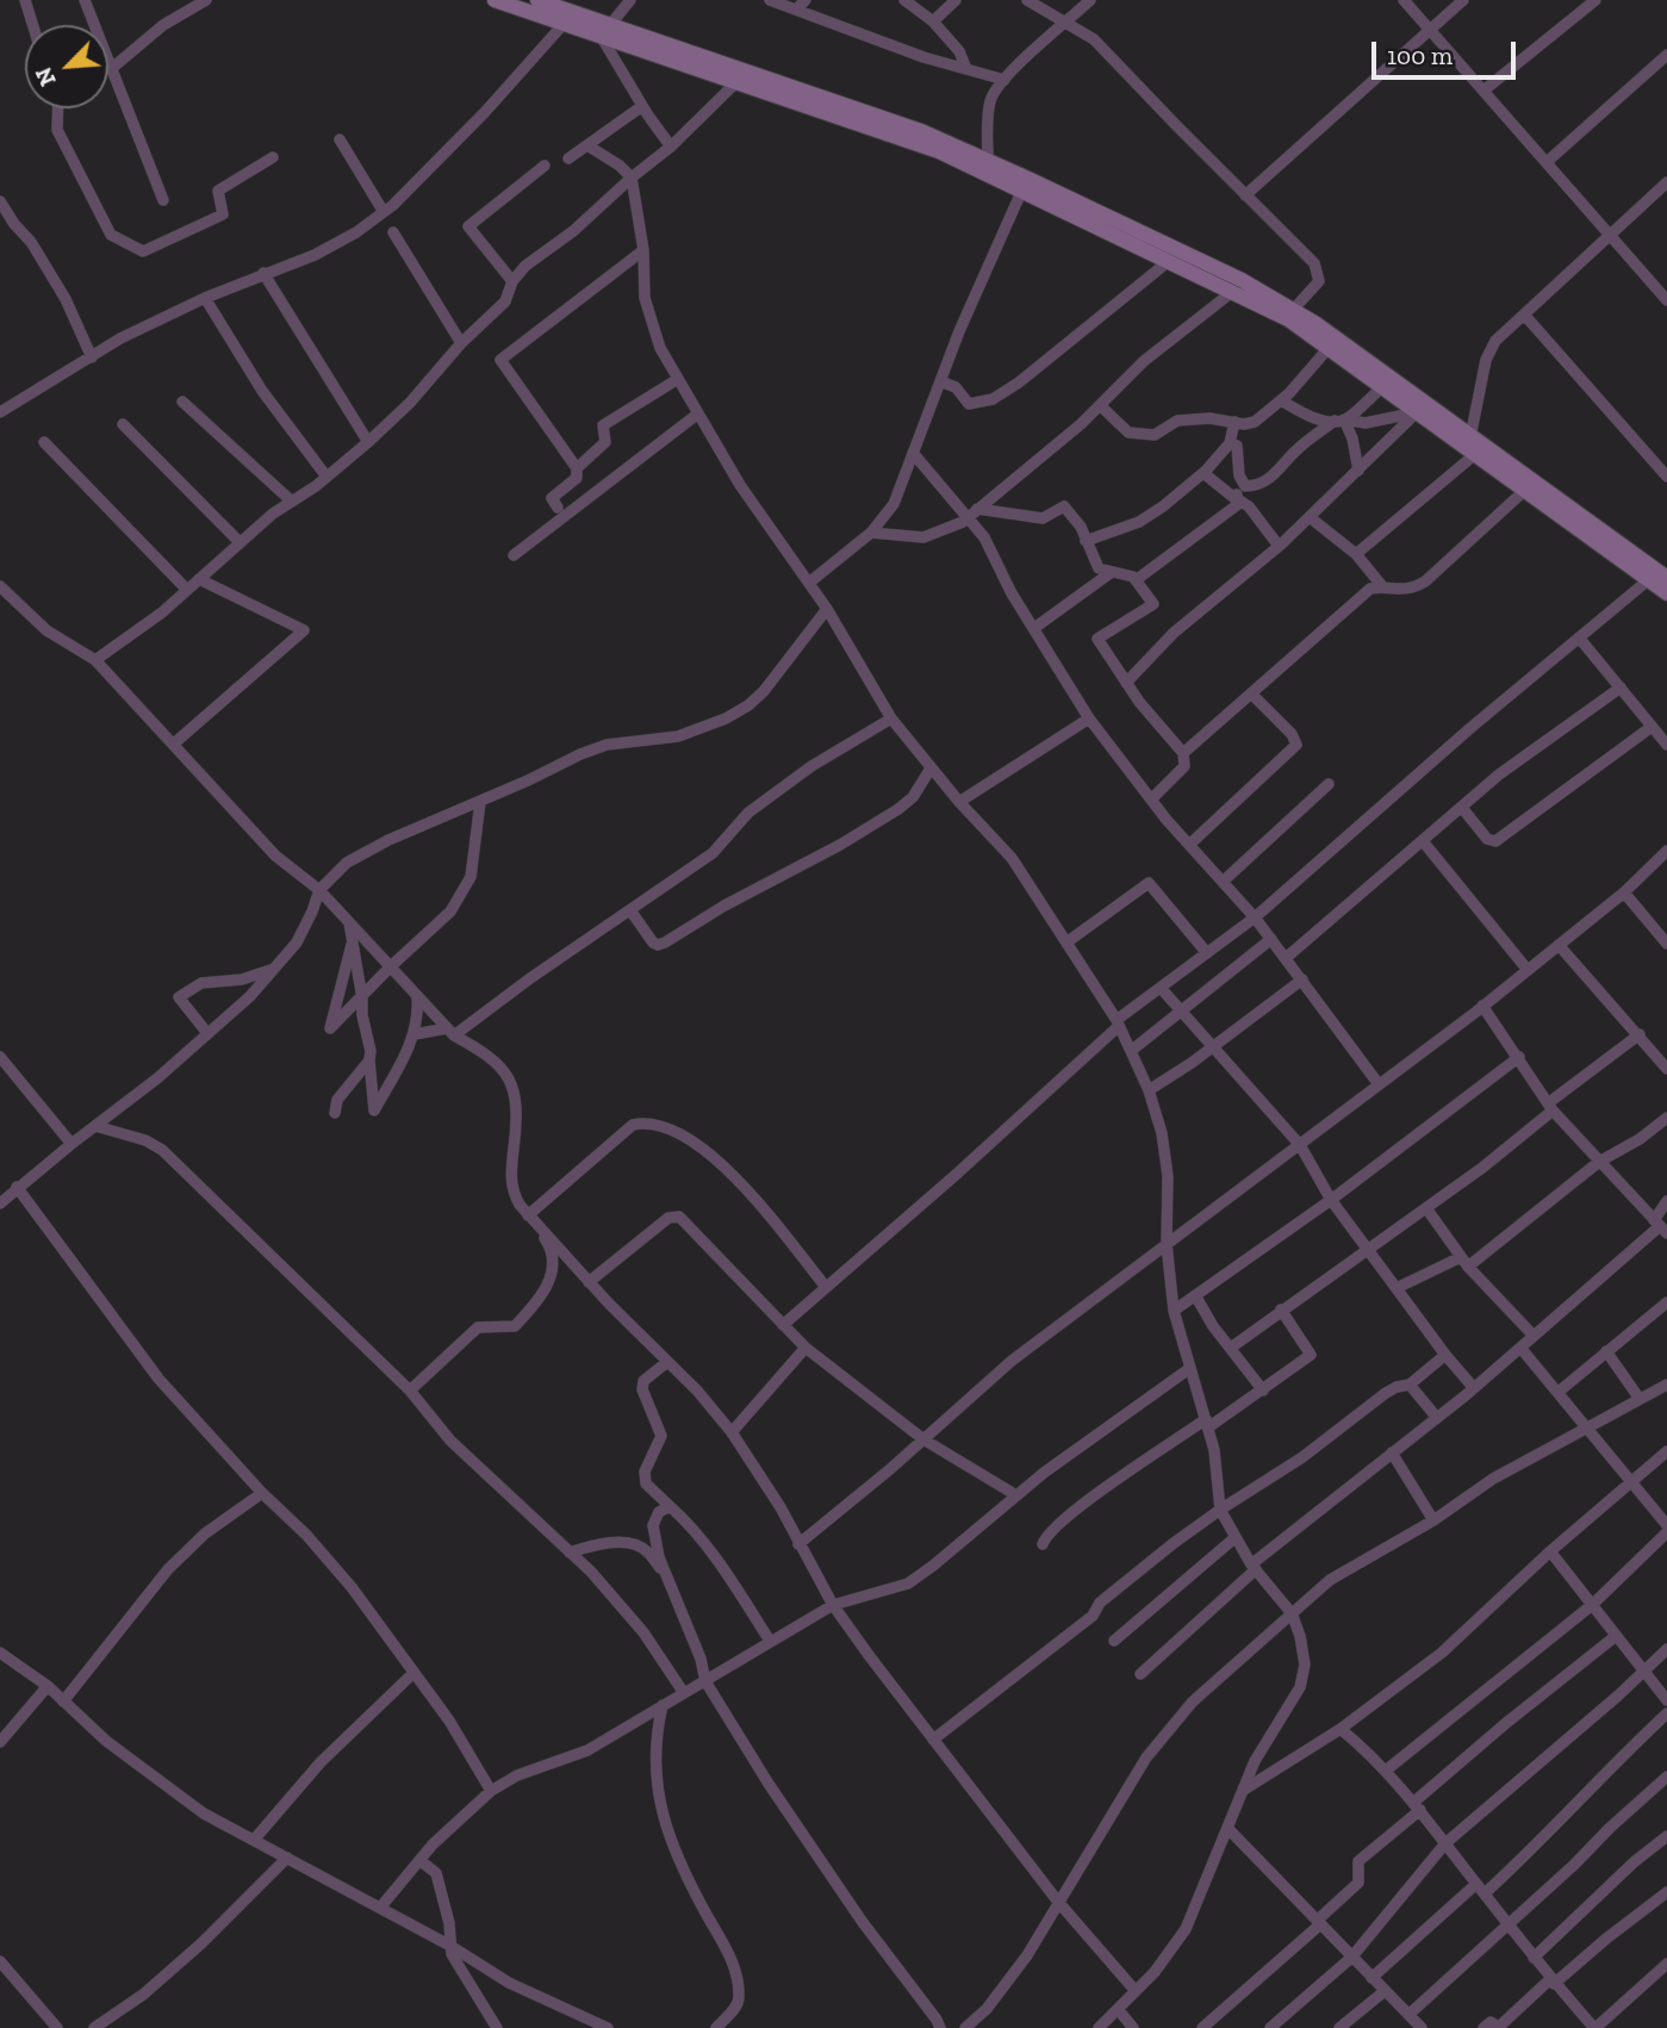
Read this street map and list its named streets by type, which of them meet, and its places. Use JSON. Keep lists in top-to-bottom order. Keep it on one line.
{"scale_bar":"100 m","north":"bottom left"}
